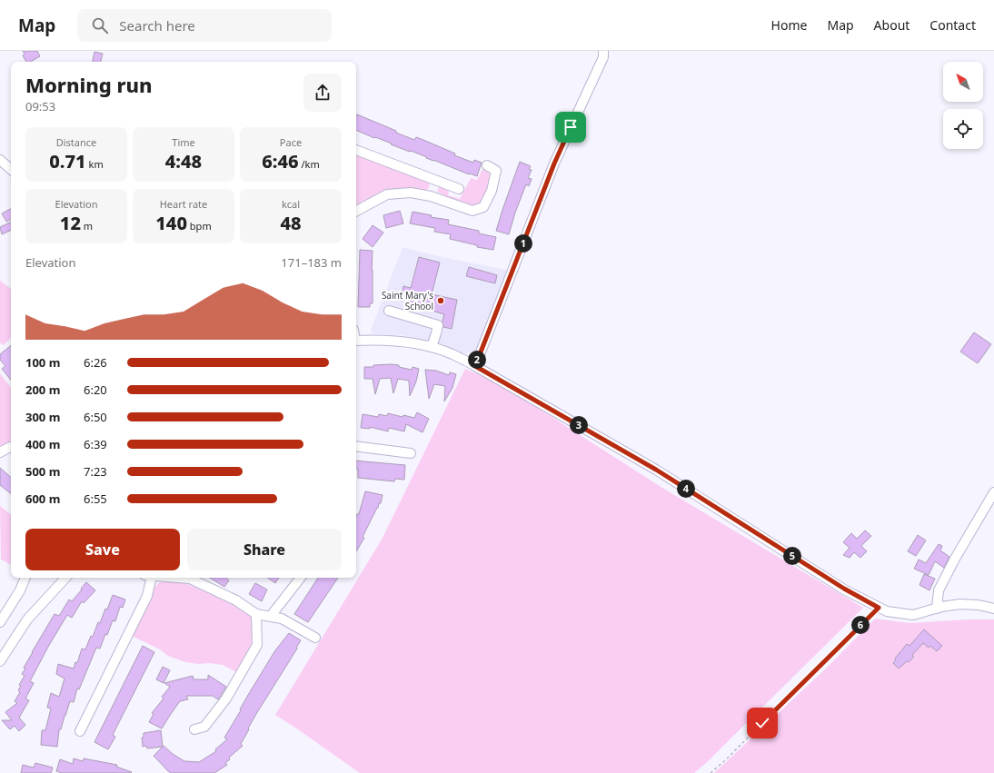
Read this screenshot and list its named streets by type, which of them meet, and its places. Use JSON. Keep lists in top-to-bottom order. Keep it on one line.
{"places":["Saint Mary's School"],"north":"top left","page":{"header":"Map","search":"Search here","nav":["Home","Map","About","Contact"],"heading":["Morning run","09:53"],"stats":[["Distance","0.71 km"],["Time","4:48"],["Pace","6:46 /km"],["Elevation","12 m"],["Heart rate","140 bpm"],["kcal","48"]],"pins":["1","2","3","4","5","6"],"chart":["Elevation","171–183 m"],"list":[{"name":"100 m","note":"6:26"},{"name":"200 m","note":"6:20"},{"name":"300 m","note":"6:50"},{"name":"400 m","note":"6:39"},{"name":"500 m","note":"7:23"},{"name":"600 m","note":"6:55"}],"buttons":["Save","Share"]}}
